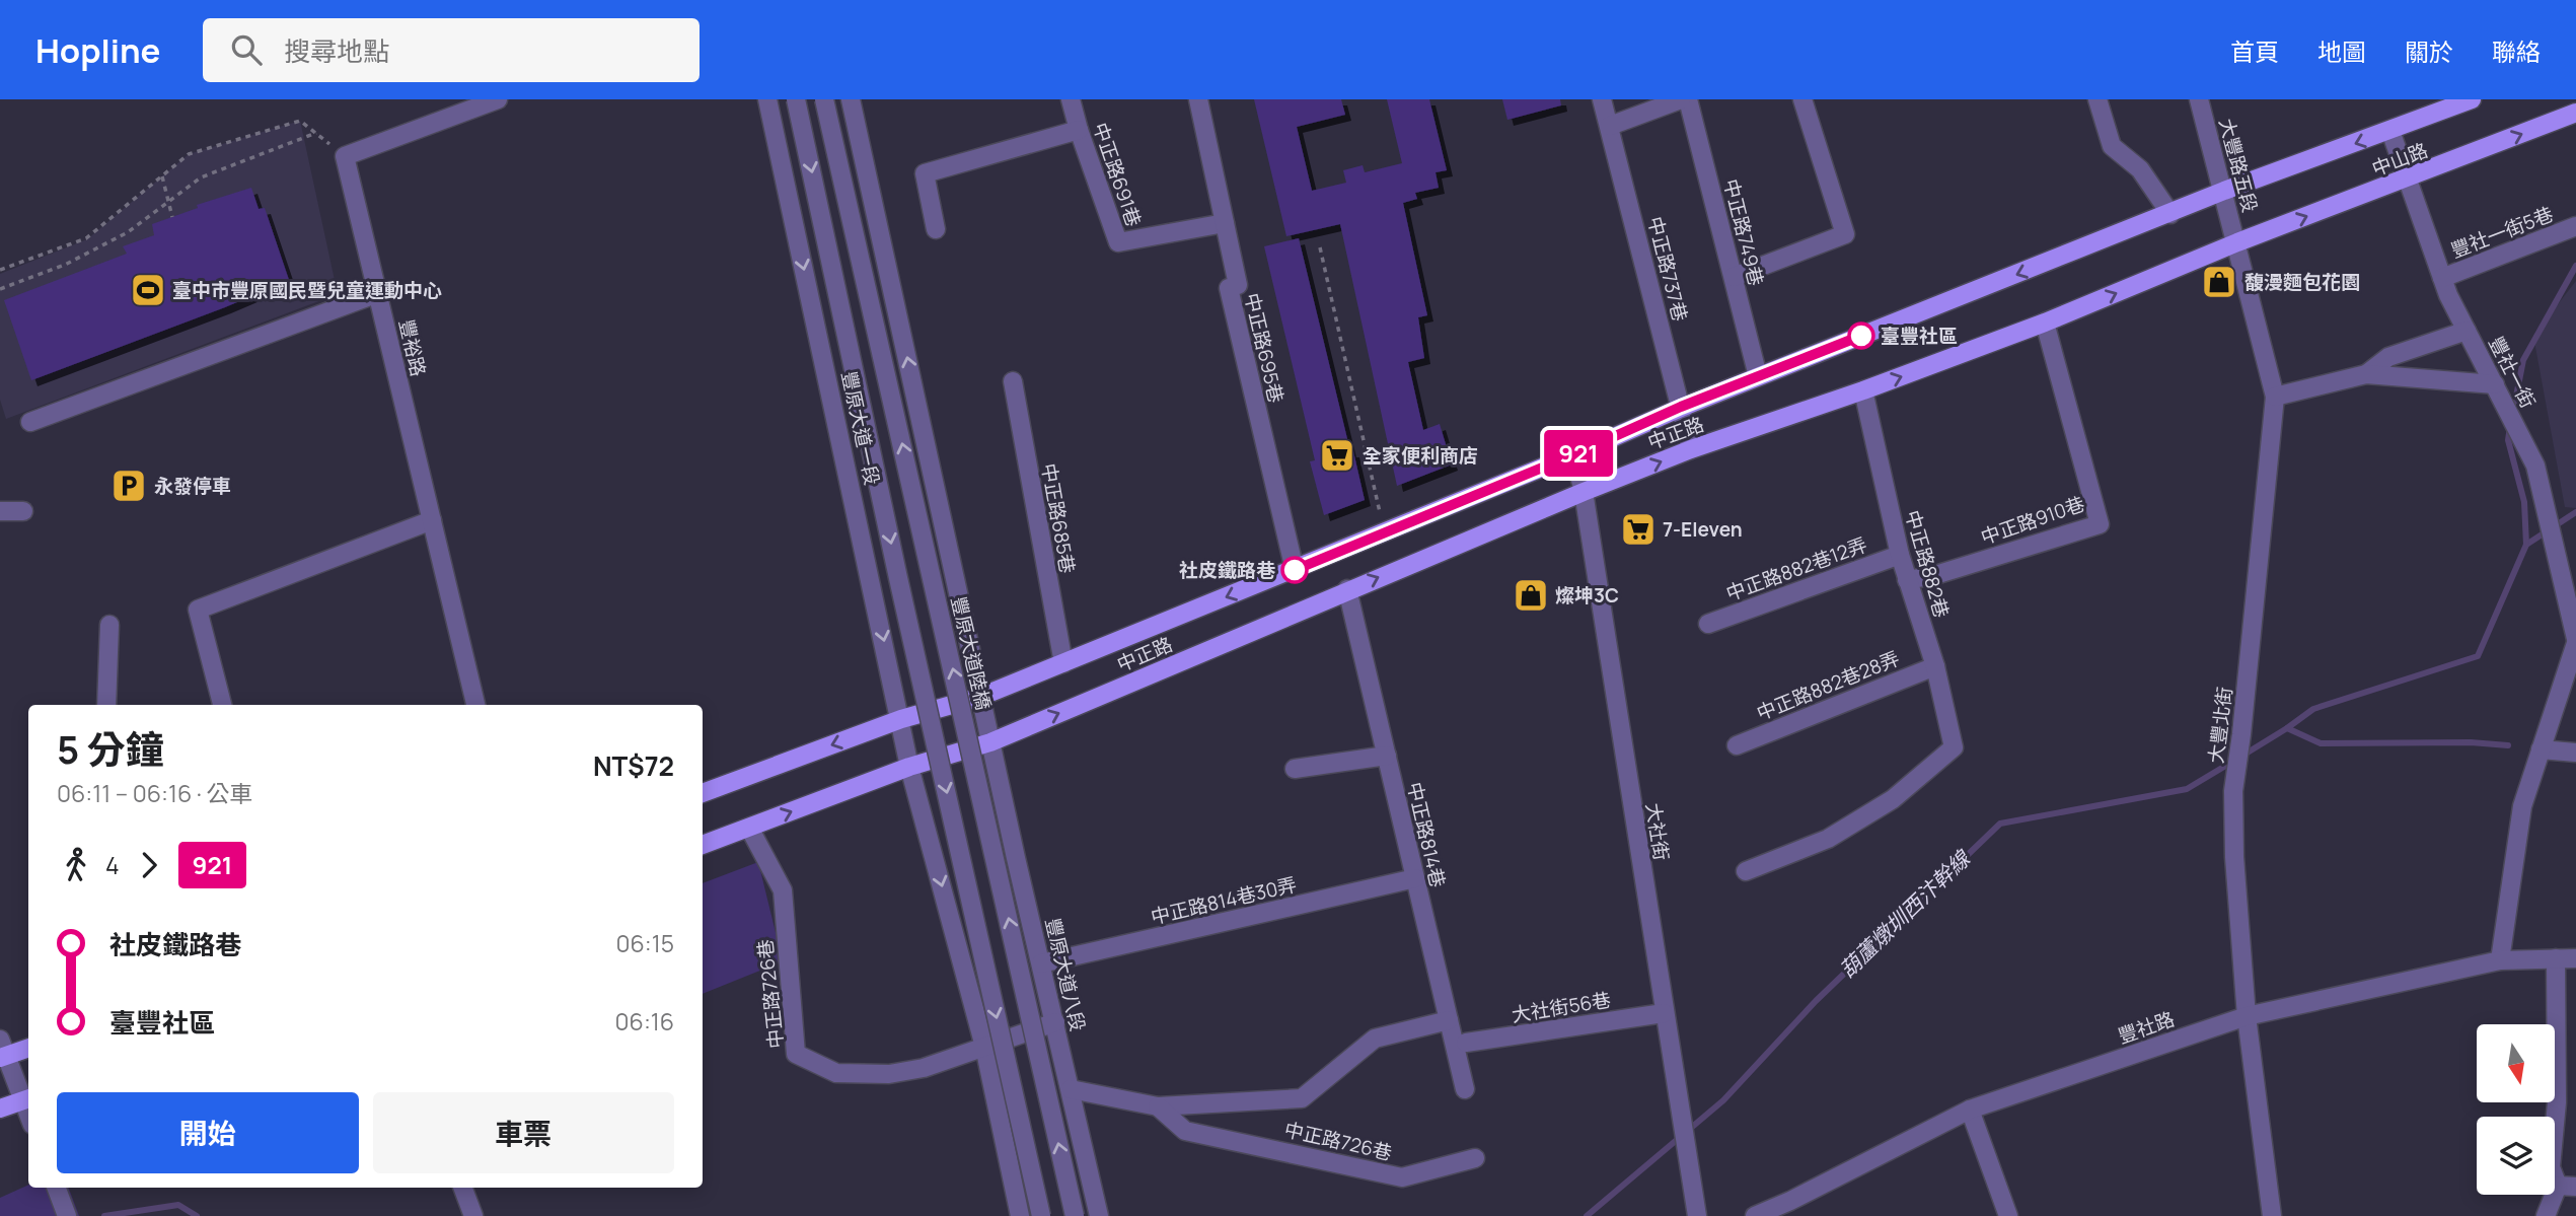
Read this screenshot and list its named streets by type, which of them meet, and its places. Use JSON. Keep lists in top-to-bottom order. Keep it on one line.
{"streets":{"main road":["中山路","中正路"],"street":["大豐路五段","中正路691巷","中正路749巷","豐社一街5巷","中正路737巷","豐裕路","中正路695巷","豐社一街","豐原大道一段","中正路685巷","中正路910巷","中正路882巷","中正路882巷12弄","豐原大道陸橋","中正路882巷28弄","大豐北街","大社街","中正路814巷","中正路814巷30弄","豐原大道八段","中正路726巷","大社街56巷","豐社路"]},"crossings":[["中山路","大豐路五段"],["中山路","豐社一街"],["中山路","中正路"],["中山路","大豐北街"],["大豐路五段","中正路"],["大豐路五段","大豐北街"],["中正路691巷","中正路695巷"],["中正路749巷","中正路"],["豐社一街5巷","豐社一街"],["中正路737巷","中正路"],["中正路695巷","中正路"],["豐社一街","豐社路"],["豐原大道一段","中正路"],["中正路","中正路685巷"],["中正路","中正路910巷"],["中正路","中正路882巷"],["中正路","大豐北街"],["中正路","大社街"],["中正路","中正路814巷"],["中正路","豐原大道八段"],["中正路","中正路726巷"],["中正路910巷","中正路882巷"],["中正路882巷","中正路882巷12弄"],["中正路882巷","中正路882巷28弄"],["大豐北街","豐社路"],["大社街","大社街56巷"],["中正路814巷","中正路814巷30弄"],["中正路814巷30弄","豐原大道八段"]],"water":["葫蘆燉圳西汴幹線"],"places":{"shop":["馥漫麵包花園","燦坤3C"],"sports":["臺中市豐原國民暨兒童運動中心"],"other":["臺豐社區","社皮鐵路巷"],"supermarket":["全家便利商店","7-Eleven"],"parking":["永發停車"]},"lines":["bus line 921"],"north":"bottom","page":{"header":"Hopline","search":"搜尋地點","nav":["首頁","地圖","關於","聯絡"],"on_map":"921","heading":["5 分鐘","06:11 – 06:16 · 公車","NT$72"],"legs":["4","921"],"list":[{"name":"社皮鐵路巷","value":"06:15"},{"name":"臺豐社區","value":"06:16"}],"buttons":["開始","車票"]}}
